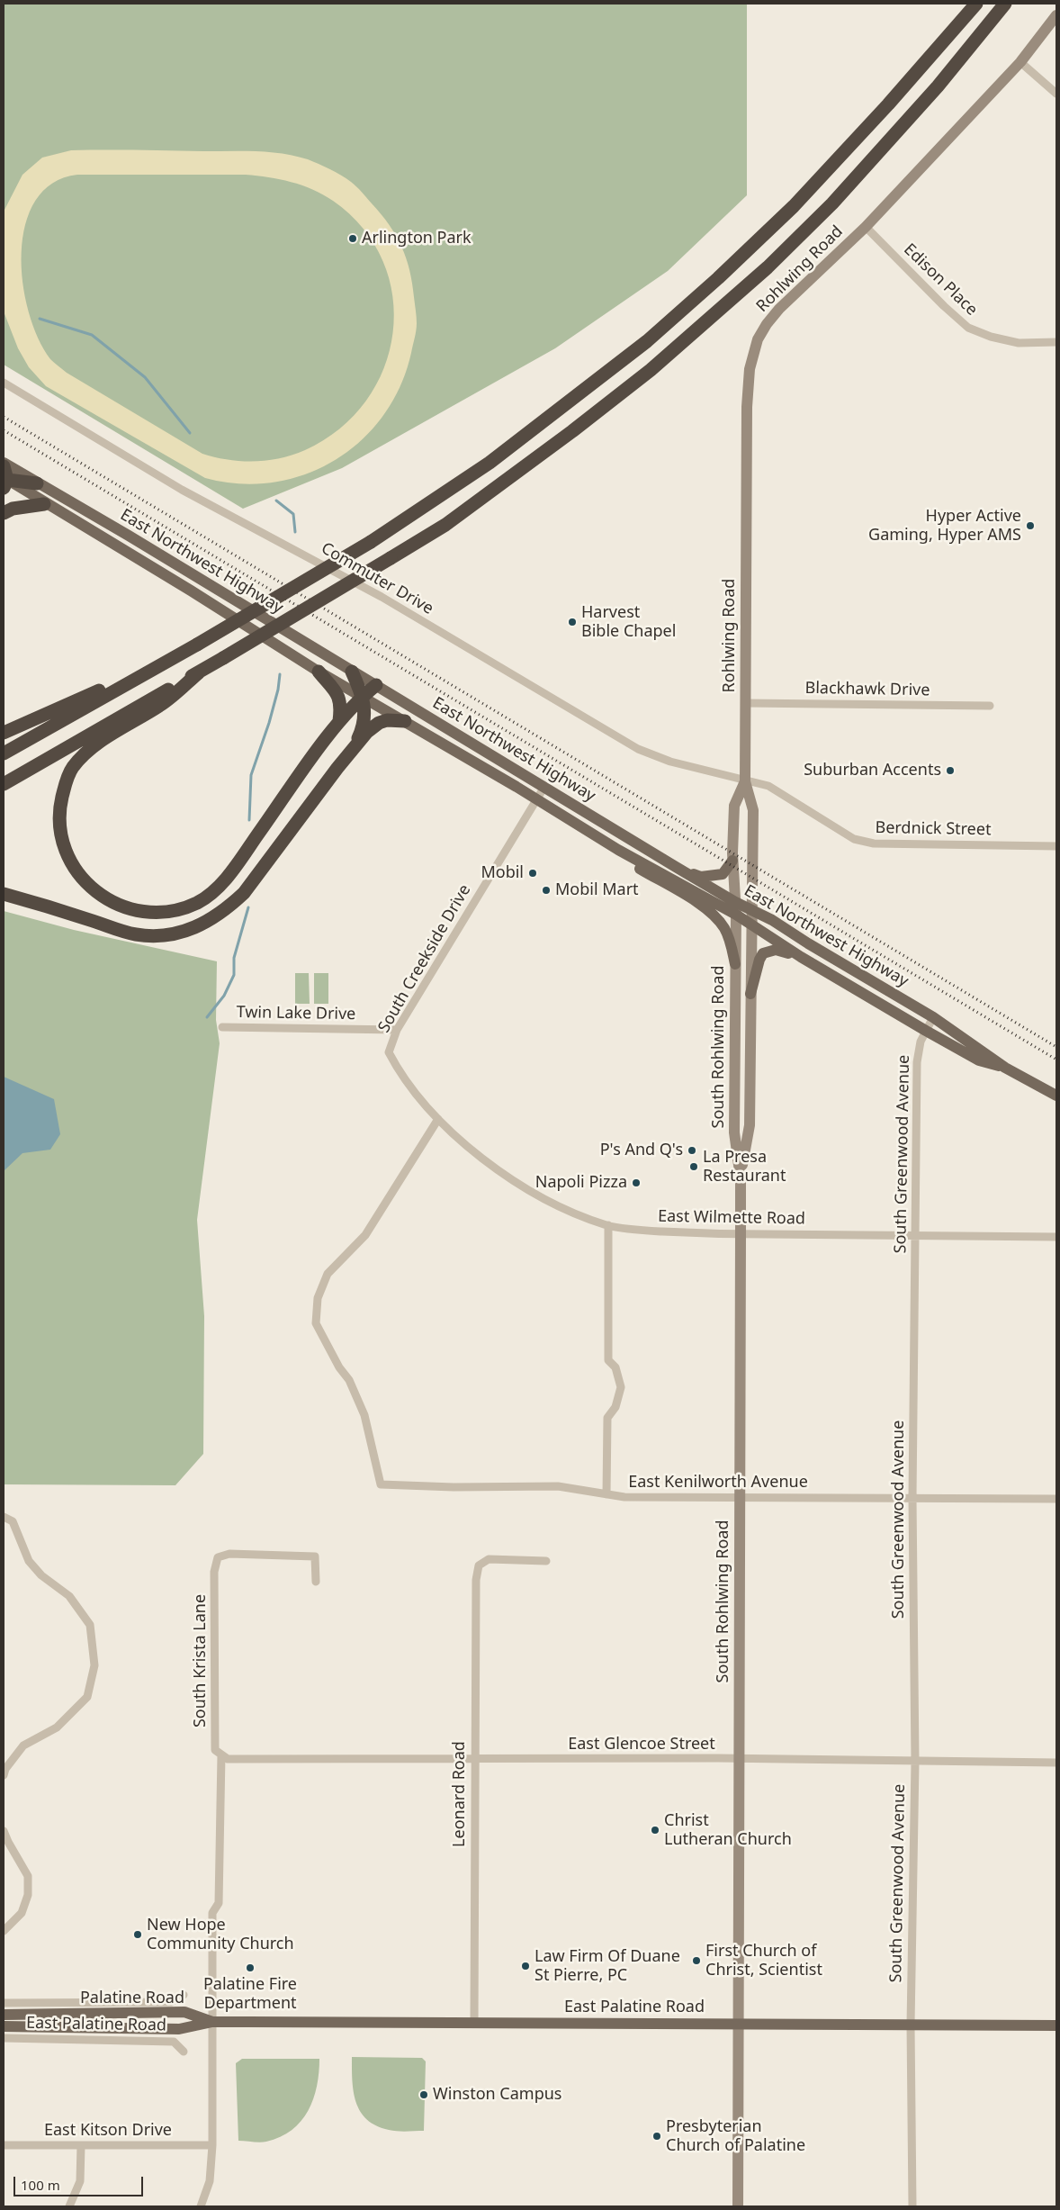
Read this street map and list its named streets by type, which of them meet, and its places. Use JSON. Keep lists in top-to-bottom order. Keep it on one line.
{"streets":{"main road":["East Northwest Highway","Palatine Road","East Palatine Road"],"street":["Rohlwing Road","Edison Place","Commuter Drive","Blackhawk Drive","Berdnick Street","South Creekside Drive","Twin Lake Drive","South Rohlwing Road","South Greenwood Avenue","East Wilmette Road","East Kenilworth Avenue","South Krista Lane","East Glencoe Street","Leonard Road","East Kitson Drive"]},"crossings":[["Rohlwing Road","Edison Place"],["Rohlwing Road","East Northwest Highway"],["Rohlwing Road","Commuter Drive"],["Rohlwing Road","Blackhawk Drive"],["Rohlwing Road","Berdnick Street"],["Rohlwing Road","South Rohlwing Road"],["East Northwest Highway","South Creekside Drive"],["East Northwest Highway","South Rohlwing Road"],["East Northwest Highway","South Greenwood Avenue"],["Commuter Drive","Berdnick Street"],["South Creekside Drive","Twin Lake Drive"],["South Creekside Drive","East Wilmette Road"],["South Creekside Drive","East Kenilworth Avenue"],["South Rohlwing Road","East Wilmette Road"],["South Rohlwing Road","East Kenilworth Avenue"],["South Rohlwing Road","East Glencoe Street"],["South Rohlwing Road","East Palatine Road"],["South Greenwood Avenue","East Wilmette Road"],["South Greenwood Avenue","East Kenilworth Avenue"],["South Greenwood Avenue","East Glencoe Street"],["South Greenwood Avenue","East Palatine Road"],["East Wilmette Road","East Kenilworth Avenue"],["South Krista Lane","East Glencoe Street"],["South Krista Lane","Palatine Road"],["South Krista Lane","East Palatine Road"],["South Krista Lane","East Kitson Drive"],["East Glencoe Street","Leonard Road"],["Leonard Road","East Palatine Road"],["Palatine Road","East Palatine Road"]],"places":["Arlington Park","Hyper Active Gaming, Hyper AMS","Harvest Bible Chapel","Suburban Accents","Mobil","Mobil Mart","P's And Q's","La Presa Restaurant","Napoli Pizza","Christ Lutheran Church","New Hope Community Church","First Church of Christ, Scientist","Law Firm Of Duane St Pierre, PC","Palatine Fire Department","Winston Campus","Presbyterian Church of Palatine"],"scale_bar":"100 m"}
